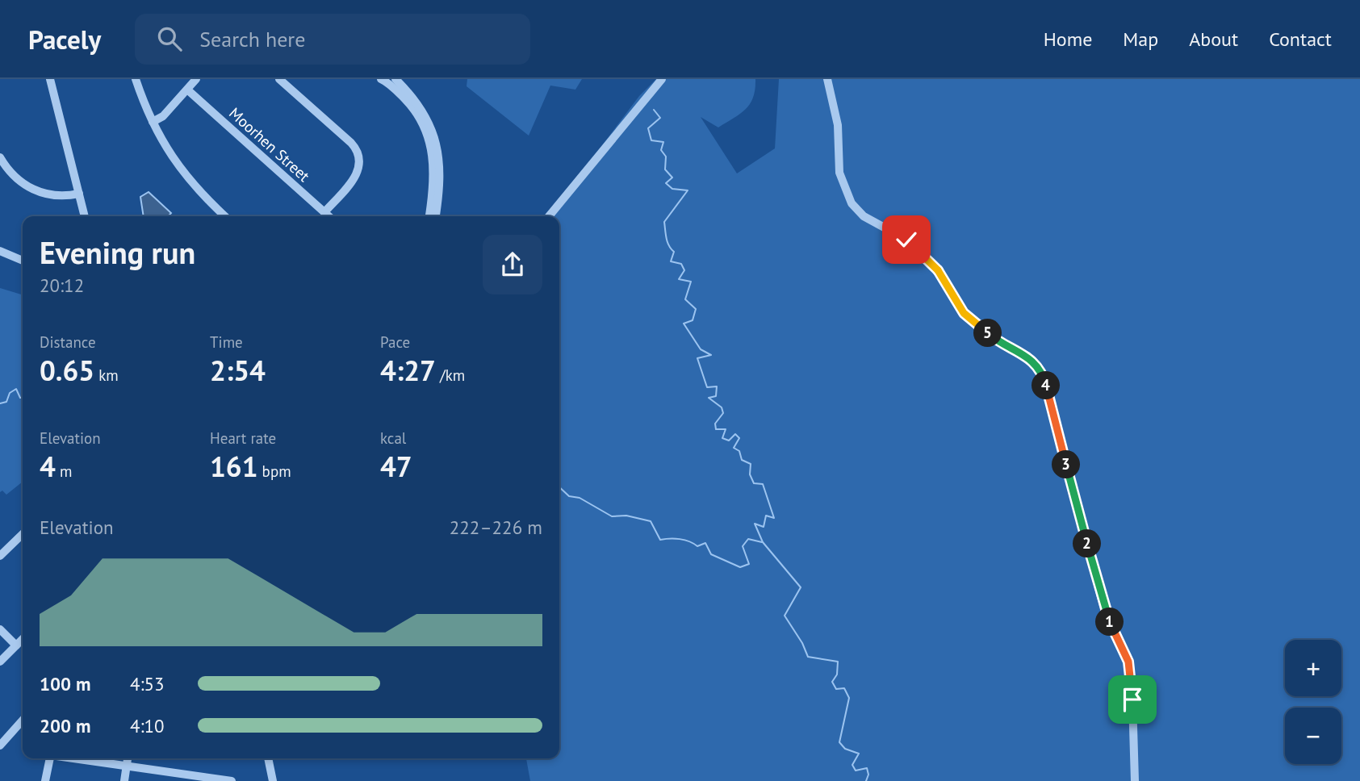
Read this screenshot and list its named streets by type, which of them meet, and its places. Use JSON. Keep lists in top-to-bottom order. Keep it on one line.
{"streets":{"street":["Moorhen Street"]},"page":{"header":"Pacely","search":"Search here","nav":["Home","Map","About","Contact"],"heading":["Evening run","20:12"],"stats":[["Distance","0.65 km"],["Time","2:54"],["Pace","4:27 /km"],["Elevation","4 m"],["Heart rate","161 bpm"],["kcal","47"]],"pins":["5","4","3","2","1"],"chart":["Elevation","222–226 m"],"map_buttons":["+","−"],"list":[{"name":"100 m","note":"4:53"},{"name":"200 m","note":"4:10"}]}}
